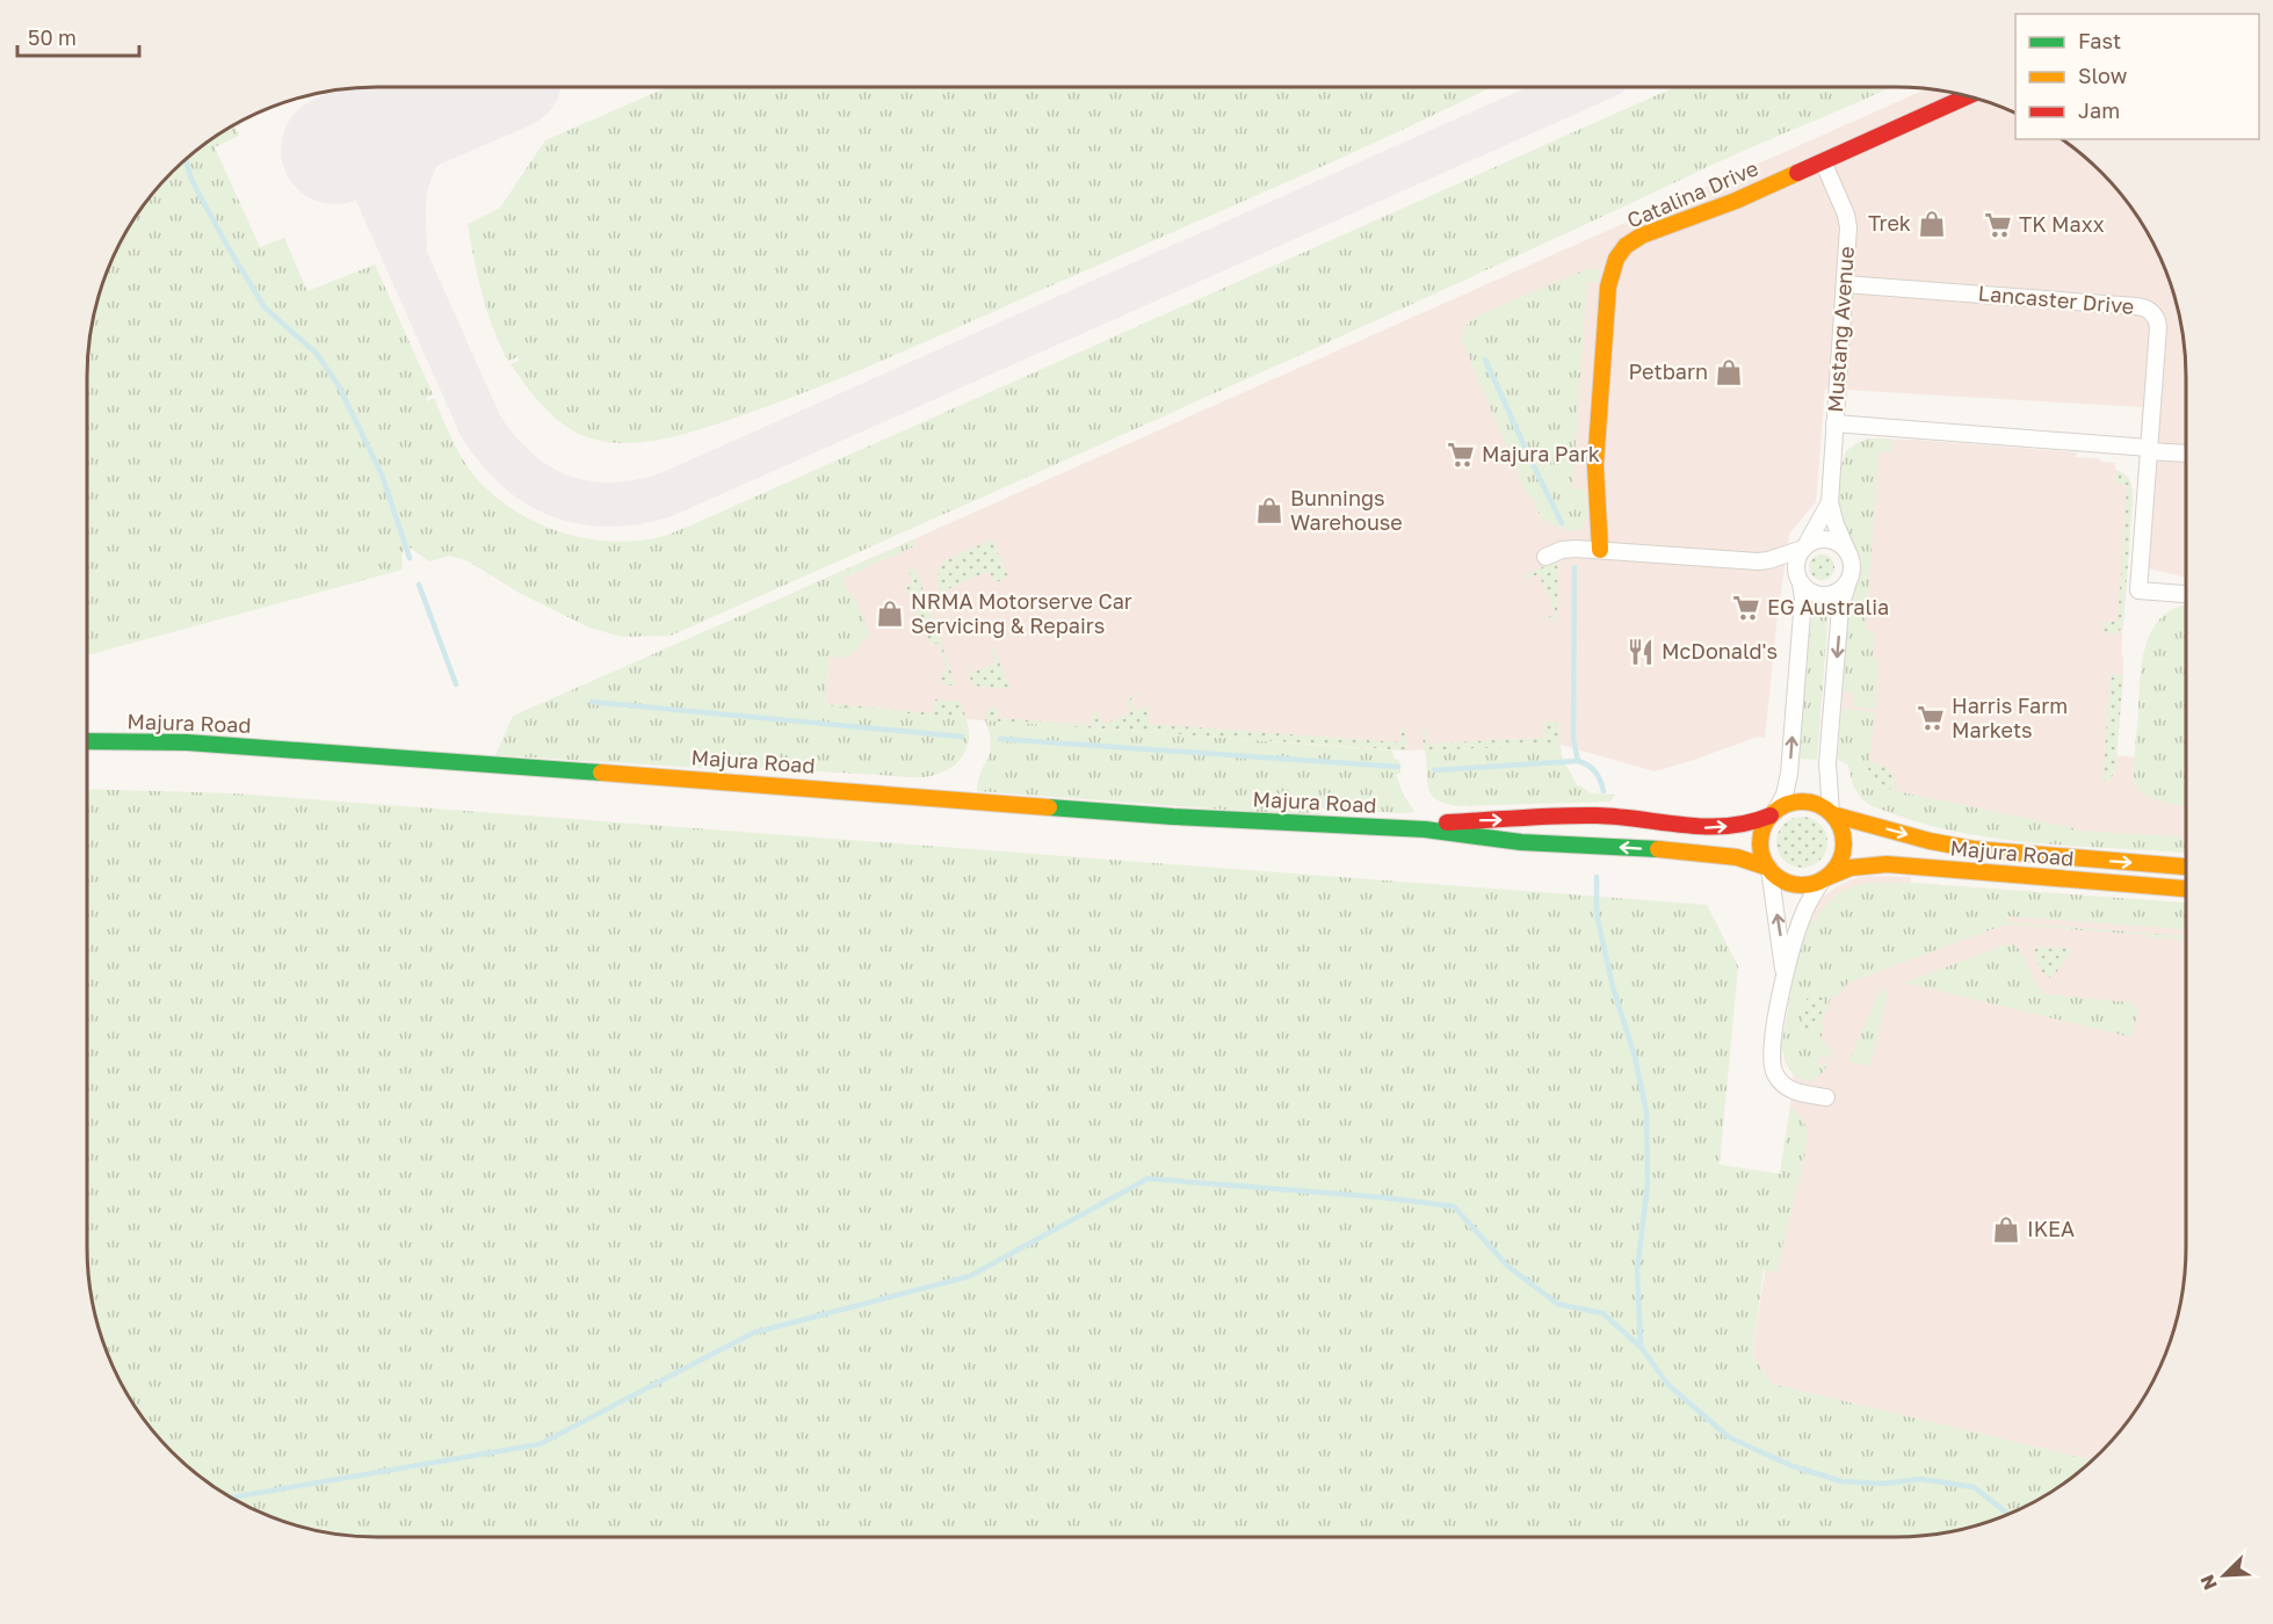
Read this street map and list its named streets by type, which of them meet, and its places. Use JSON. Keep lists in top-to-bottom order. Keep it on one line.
{"streets":{"main road":["Catalina Drive","Majura Road"],"street":["Lancaster Drive","Mustang Avenue"]},"crossings":[["Catalina Drive","Mustang Avenue"],["Lancaster Drive","Mustang Avenue"]],"places":{"shop":["Trek","Petbarn","Bunnings Warehouse","NRMA Motorserve Car Servicing & Repairs","IKEA"],"supermarket":["TK Maxx","Majura Park","EG Australia","Harris Farm Markets"],"restaurant":["McDonald's"]},"legend":["Fast","Slow","Jam"],"scale_bar":"50 m","north":"bottom left"}
